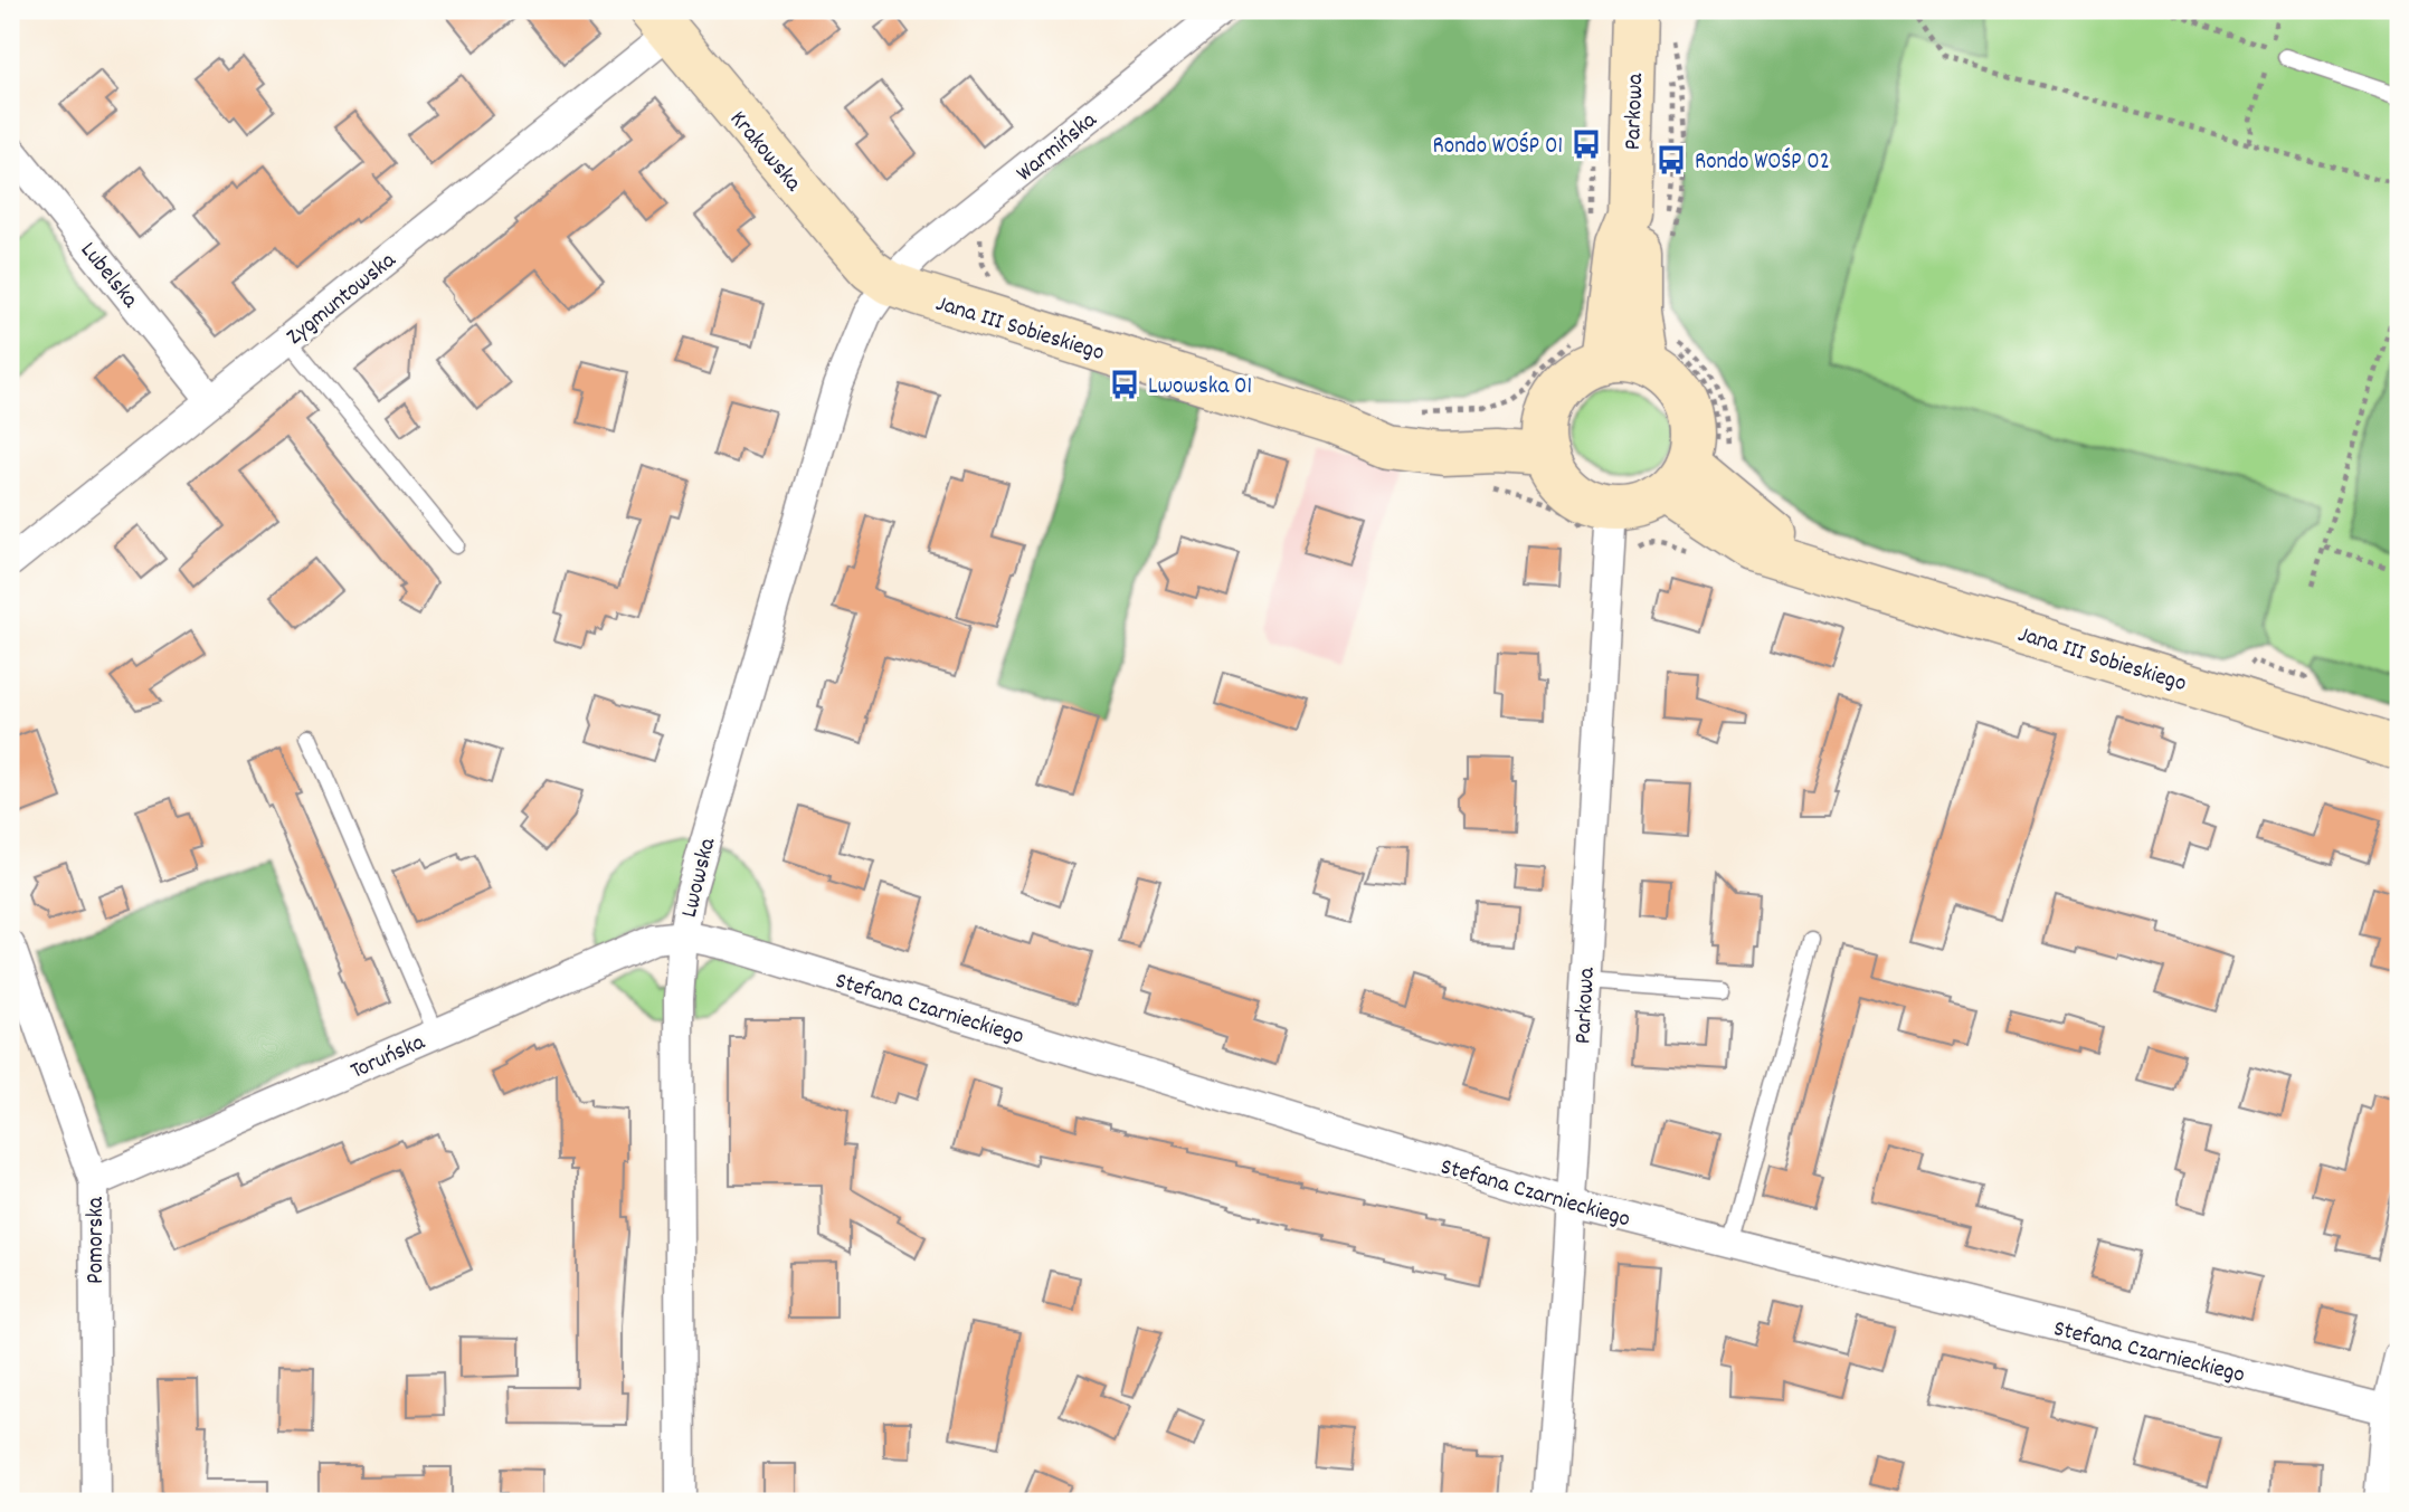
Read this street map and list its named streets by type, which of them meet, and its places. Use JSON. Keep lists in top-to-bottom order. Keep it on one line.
{"streets":{"street":["Parkowa","Warmińska","Krakowska","Lubelska","Zygmuntowska","Jana III Sobieskiego","Lwowska","Stefana Czarnieckiego","Toruńska","Pomorska"]},"crossings":[["Parkowa","Jana III Sobieskiego"],["Parkowa","Stefana Czarnieckiego"],["Warmińska","Krakowska"],["Warmińska","Jana III Sobieskiego"],["Warmińska","Lwowska"],["Krakowska","Zygmuntowska"],["Krakowska","Jana III Sobieskiego"],["Krakowska","Lwowska"],["Lubelska","Zygmuntowska"],["Jana III Sobieskiego","Lwowska"],["Lwowska","Stefana Czarnieckiego"],["Lwowska","Toruńska"],["Stefana Czarnieckiego","Toruńska"],["Toruńska","Pomorska"]],"places":{"bus stop":["Rondo WOŚP 01","Rondo WOŚP 02","Lwowska 01"]}}
